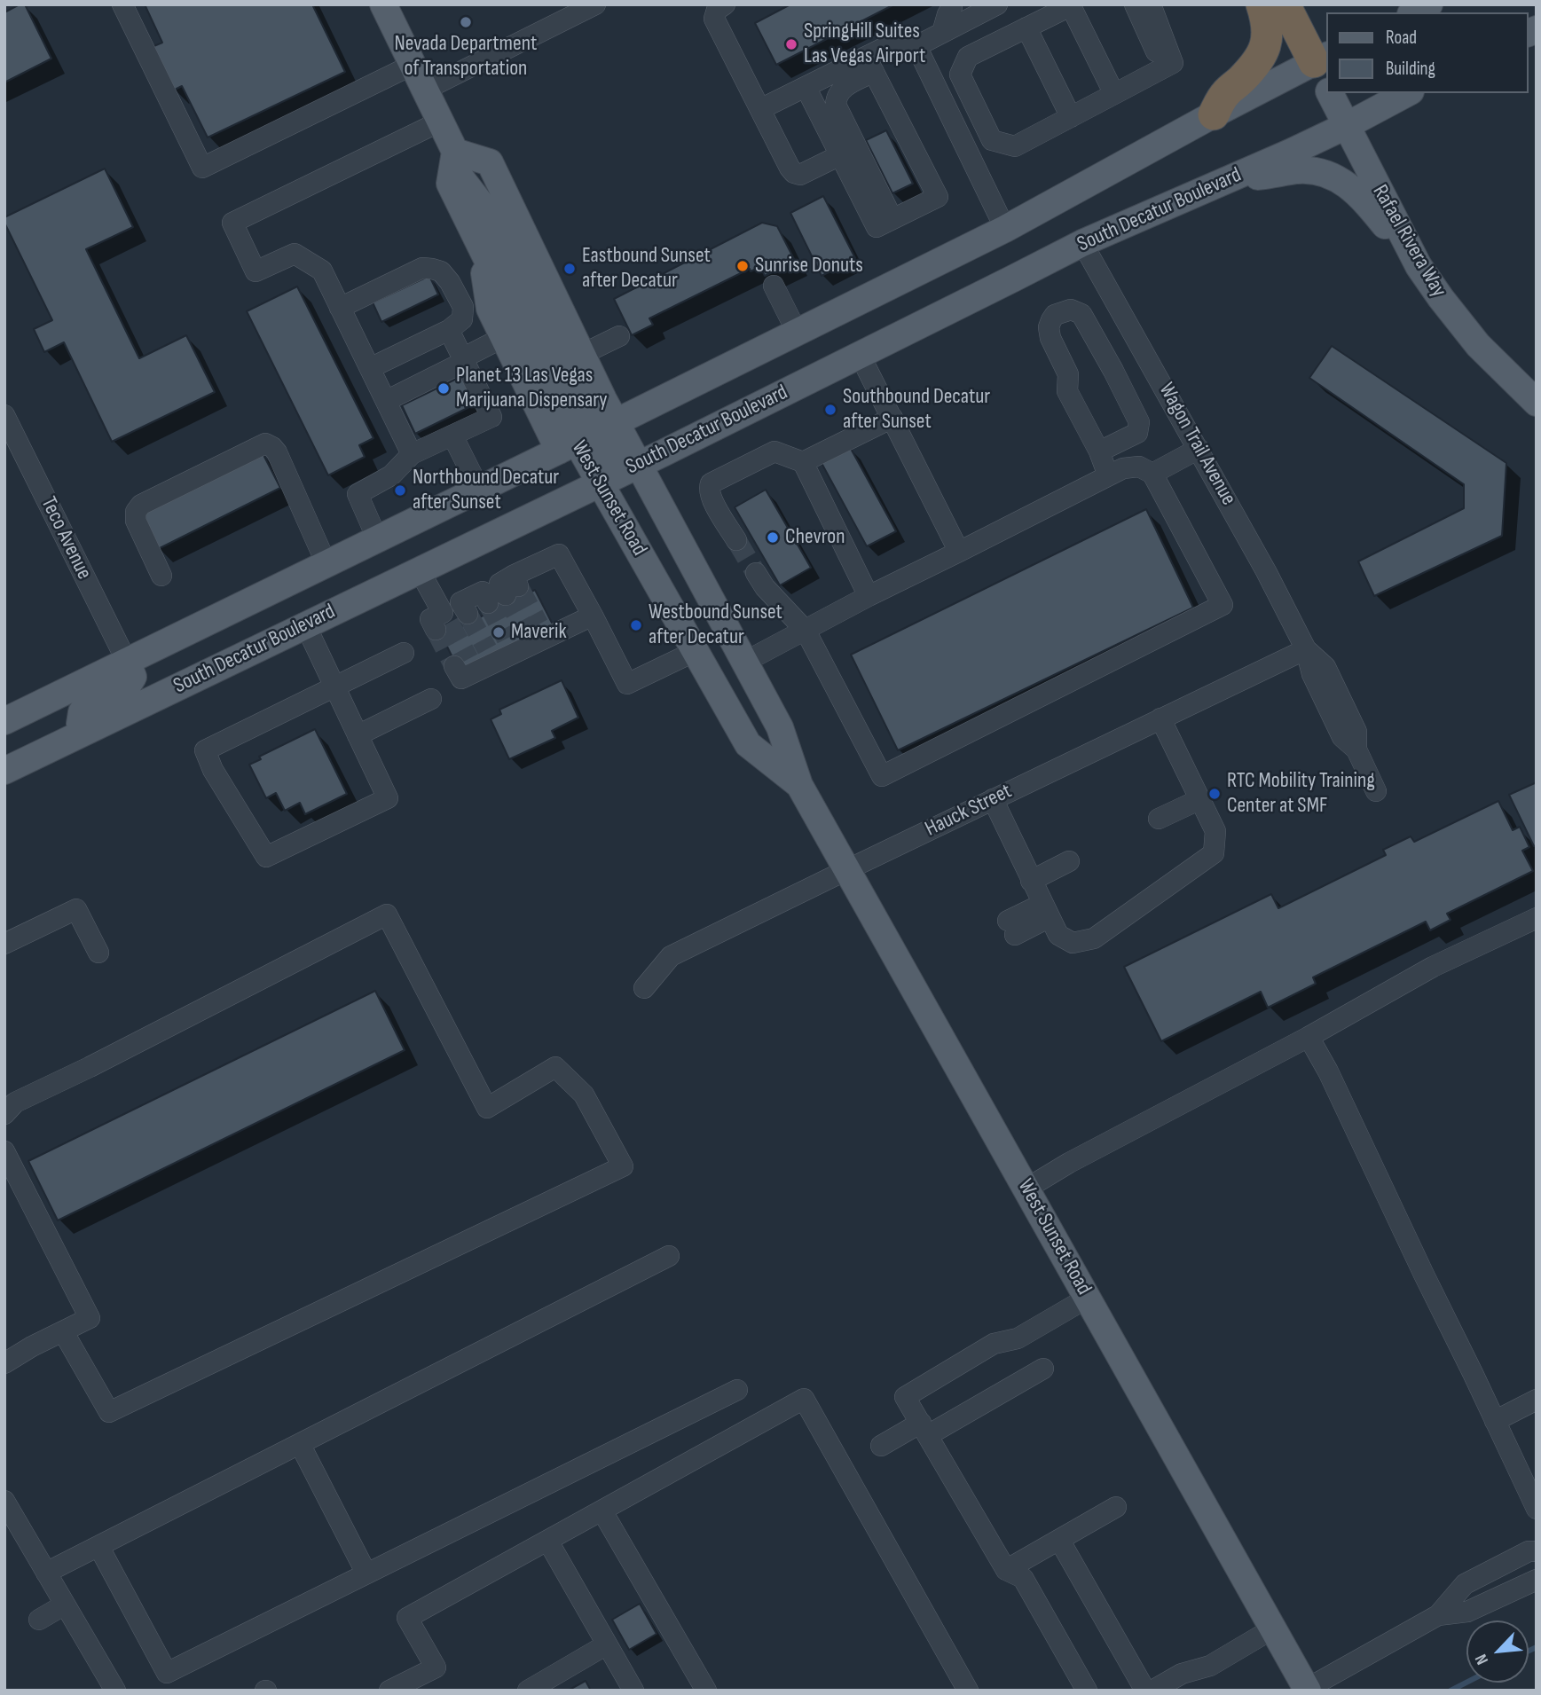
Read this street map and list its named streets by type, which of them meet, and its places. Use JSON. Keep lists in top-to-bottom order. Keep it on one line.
{"streets":{"main road":["South Decatur Boulevard","Rafael Rivera Way","West Sunset Road"],"street":["Wagon Trail Avenue","Teco Avenue","Hauck Street"]},"crossings":[["South Decatur Boulevard","Rafael Rivera Way"],["South Decatur Boulevard","Wagon Trail Avenue"],["South Decatur Boulevard","West Sunset Road"],["South Decatur Boulevard","Teco Avenue"],["Wagon Trail Avenue","Hauck Street"],["West Sunset Road","Hauck Street"]],"places":["Nevada Department of Transportation","SpringHill Suites Las Vegas Airport","Sunrise Donuts","Eastbound Sunset after Decatur","Planet 13 Las Vegas Marijuana Dispensary","Southbound Decatur after Sunset","Northbound Decatur after Sunset","Chevron","Westbound Sunset after Decatur","Maverik","RTC Mobility Training Center at SMF"],"legend":["Road","Building"],"north":"bottom left"}
